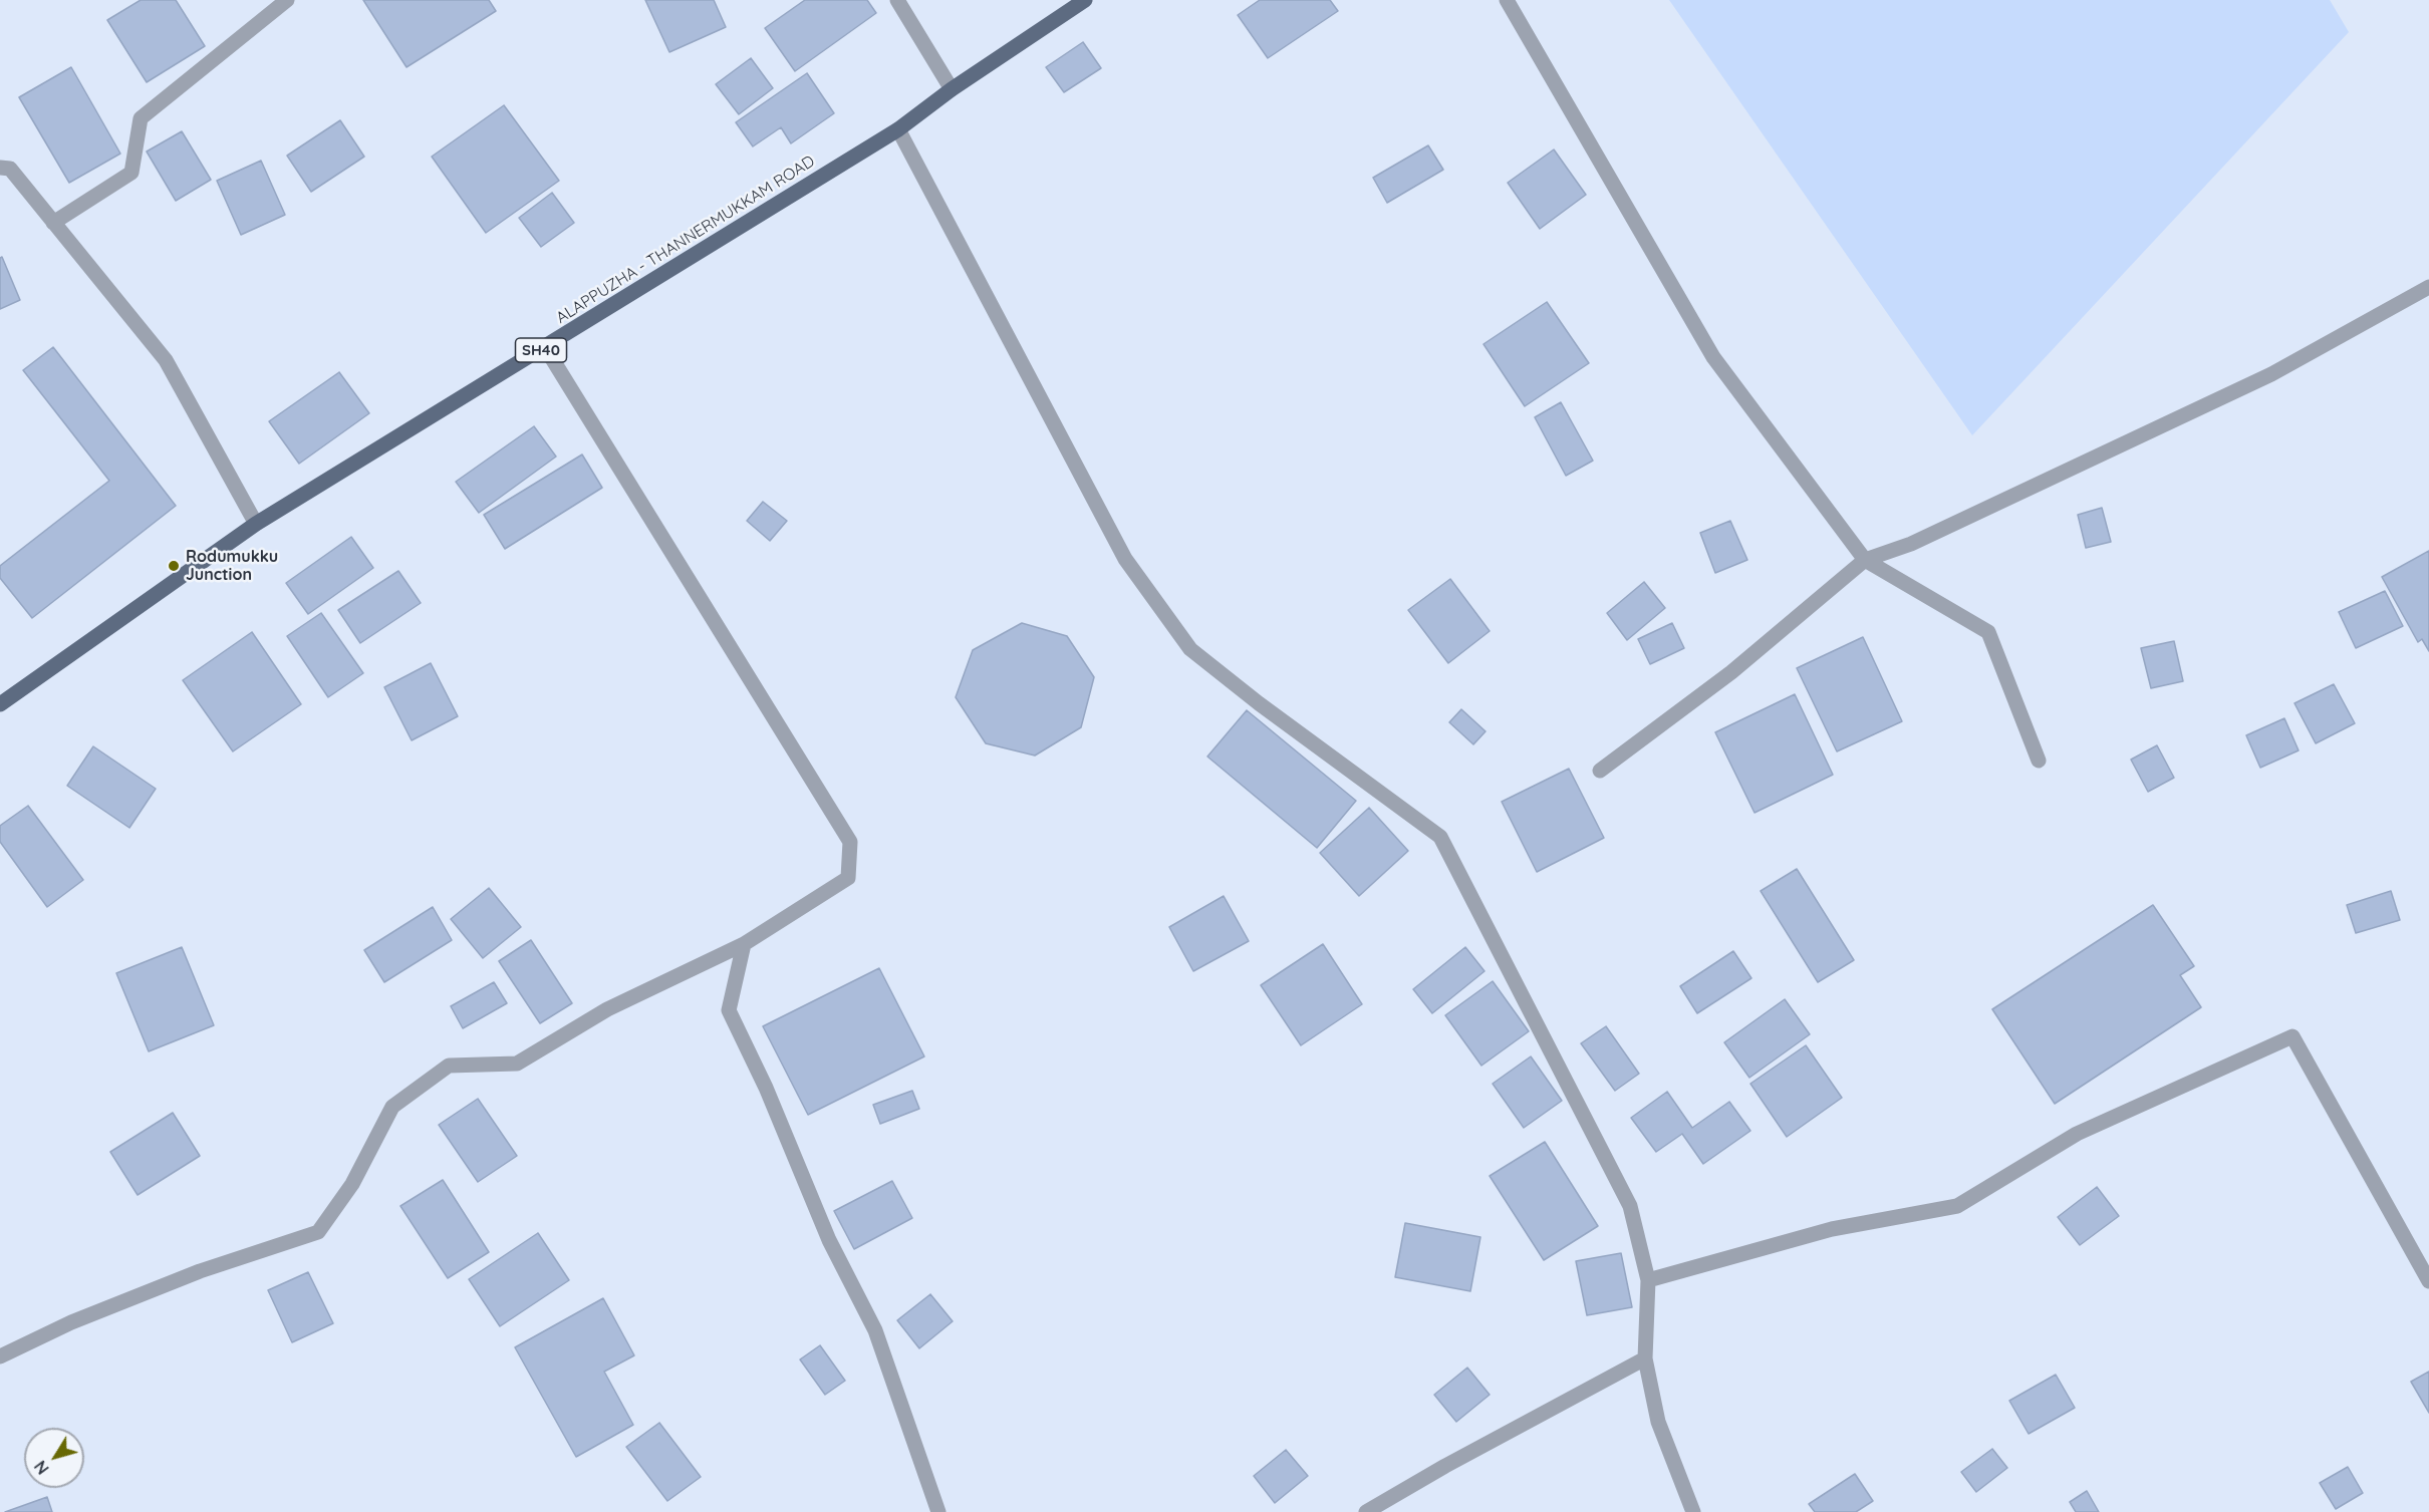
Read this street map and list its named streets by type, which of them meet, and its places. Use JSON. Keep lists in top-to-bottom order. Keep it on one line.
{"streets":{"main road":["ALAPPUZHA - THANNERMUKKAM ROAD","SH40"]},"places":["Rodumukku Junction"],"north":"bottom left"}
